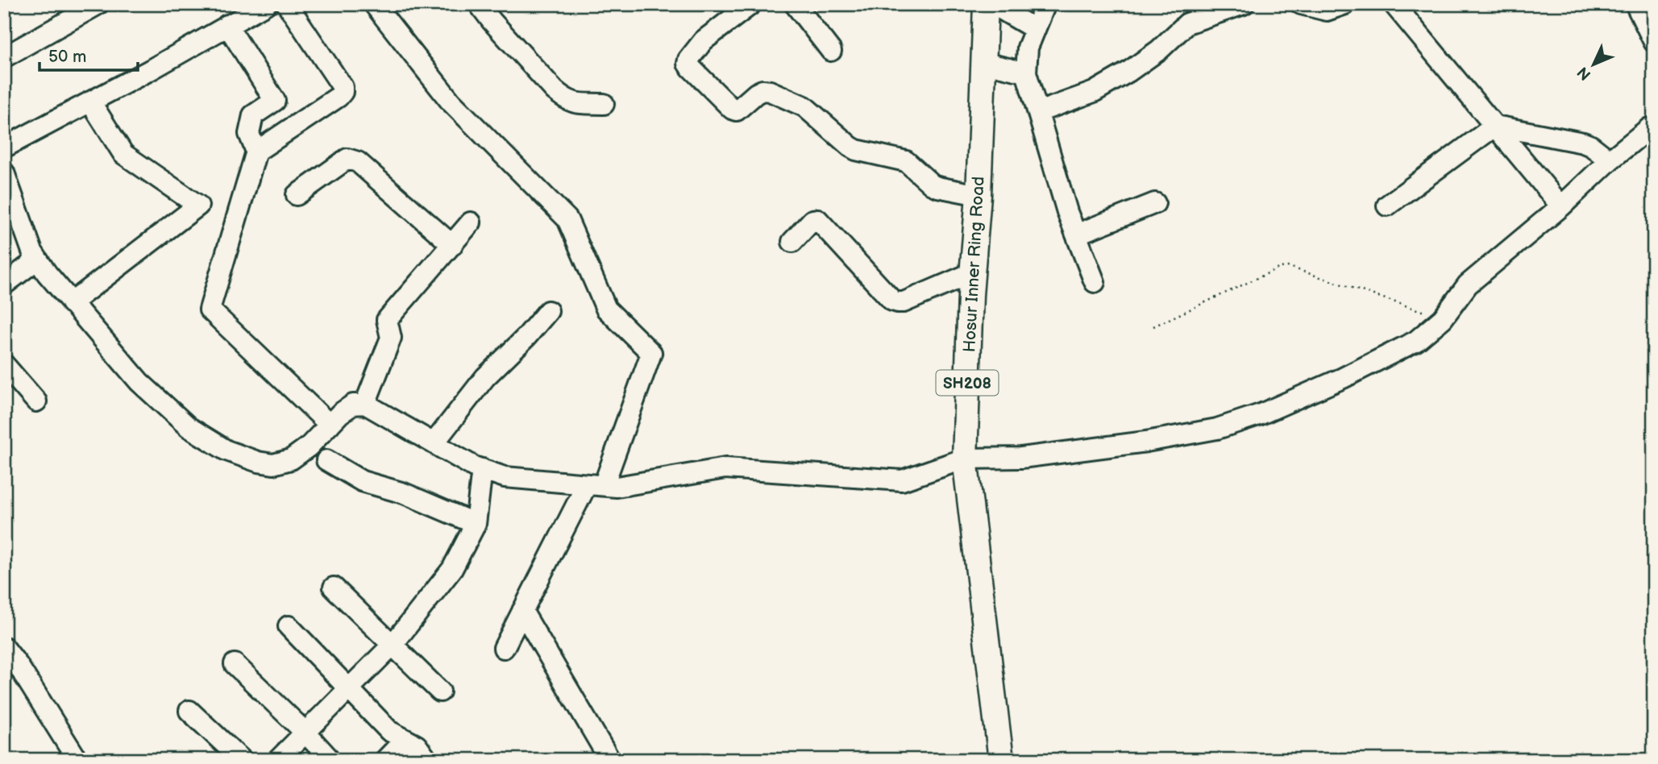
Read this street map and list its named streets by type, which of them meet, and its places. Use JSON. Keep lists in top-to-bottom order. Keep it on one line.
{"streets":{"main road":["Hosur Inner Ring Road","SH208"]},"scale_bar":"50 m","north":"bottom left"}
